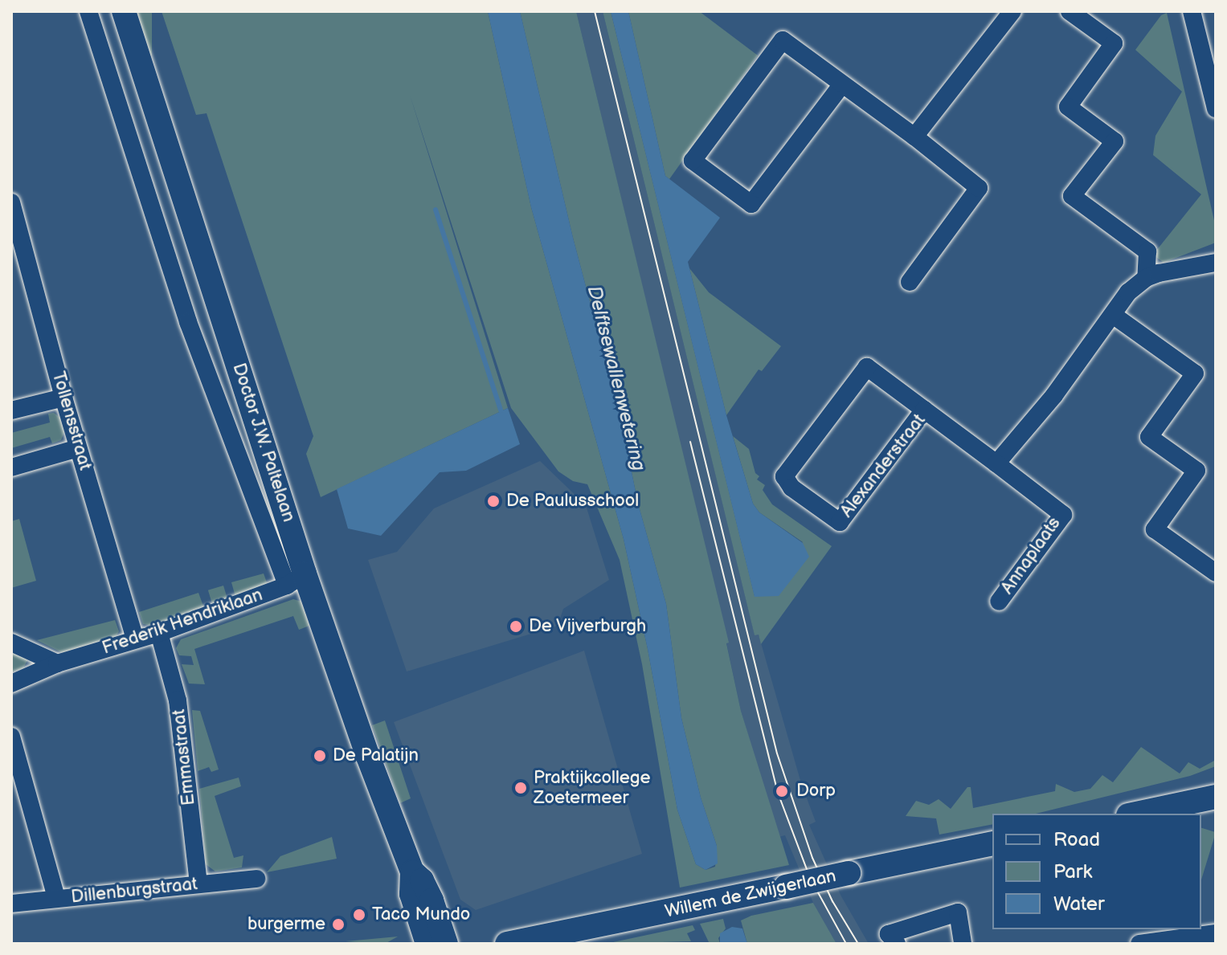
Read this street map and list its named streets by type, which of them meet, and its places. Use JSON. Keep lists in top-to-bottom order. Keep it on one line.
{"streets":{"street":["Tollensstraat","Doctor J.W. Paltelaan","Alexanderstraat","Annaplaats","Frederik Hendriklaan","Emmastraat","Dillenburgstraat","Willem de Zwijgerlaan"]},"crossings":[["Tollensstraat","Frederik Hendriklaan"],["Doctor J.W. Paltelaan","Frederik Hendriklaan"],["Alexanderstraat","Annaplaats"],["Frederik Hendriklaan","Emmastraat"],["Emmastraat","Dillenburgstraat"]],"water":["Delftsewallenwetering"],"places":["De Paulusschool","De Vijverburgh","De Palatijn","Praktijkcollege Zoetermeer","Dorp","Taco Mundo","burgerme"],"legend":["Road","Park","Water"]}
